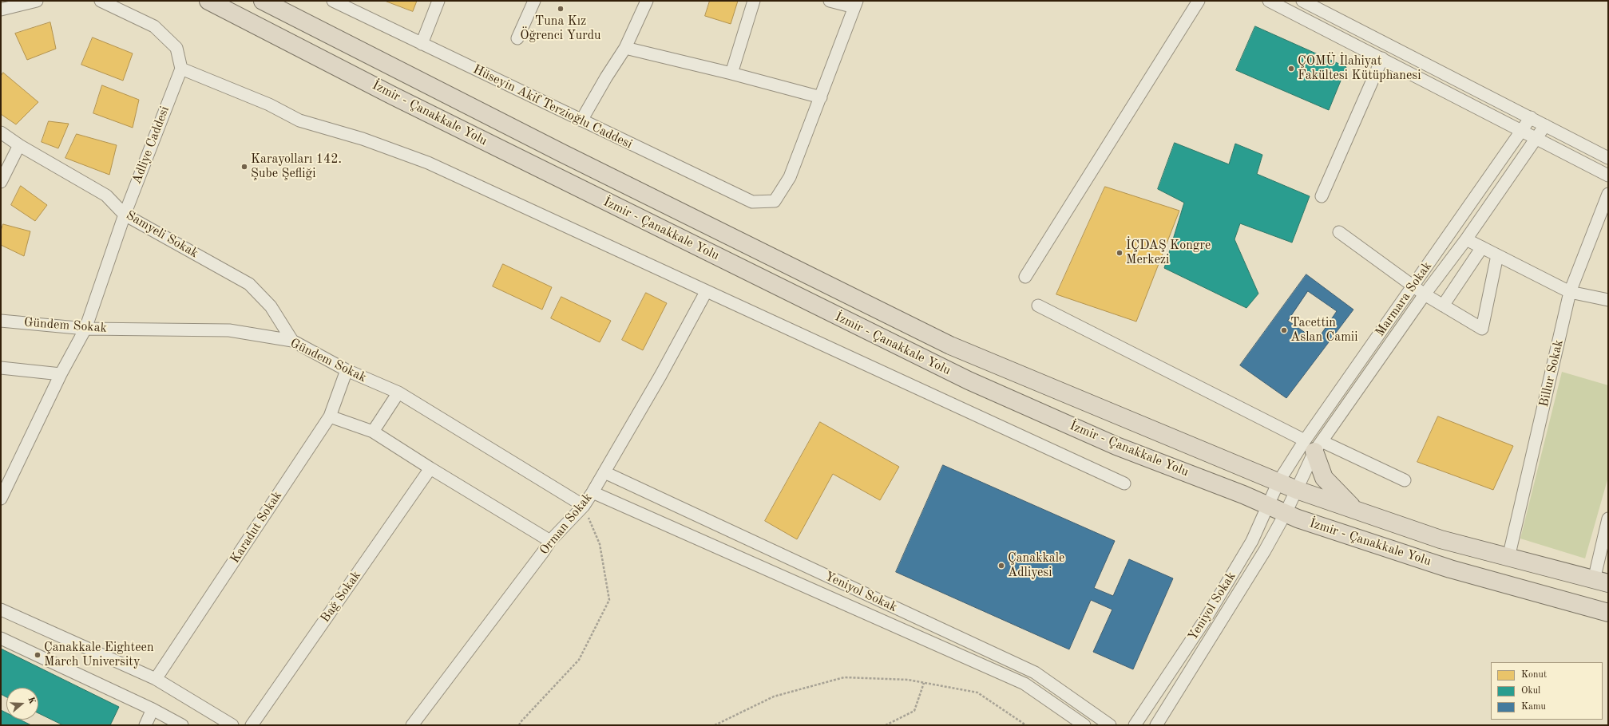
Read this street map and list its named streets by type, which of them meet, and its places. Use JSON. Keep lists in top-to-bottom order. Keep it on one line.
{"streets":{"highway":["İzmir - Çanakkale Yolu"],"street":["Hüseyin Akif Terzioğlu Caddesi","Adliye Caddesi","Samyeli Sokak","Marmara Sokak","Gündem Sokak","Billur Sokak","Orman Sokak","Karadut Sokak","Yeniyol Sokak","Bağ Sokak"]},"crossings":[["İzmir - Çanakkale Yolu","Marmara Sokak"],["İzmir - Çanakkale Yolu","Billur Sokak"],["İzmir - Çanakkale Yolu","Yeniyol Sokak"],["Adliye Caddesi","Samyeli Sokak"],["Adliye Caddesi","Gündem Sokak"],["Samyeli Sokak","Gündem Sokak"],["Marmara Sokak","Yeniyol Sokak"],["Gündem Sokak","Orman Sokak"],["Gündem Sokak","Karadut Sokak"],["Orman Sokak","Yeniyol Sokak"]],"places":["Tuna Kız Öğrenci Yurdu","ÇOMÜ İlahiyat Fakültesi Kütüphanesi","Karayolları 142. Şube Şefliği","İÇDAŞ Kongre Merkezi","Tacettin Aslan Camii","Çanakkale Adliyesi","Çanakkale Eighteen March University"],"legend":["Konut","Okul","Kamu"],"north":"right"}
